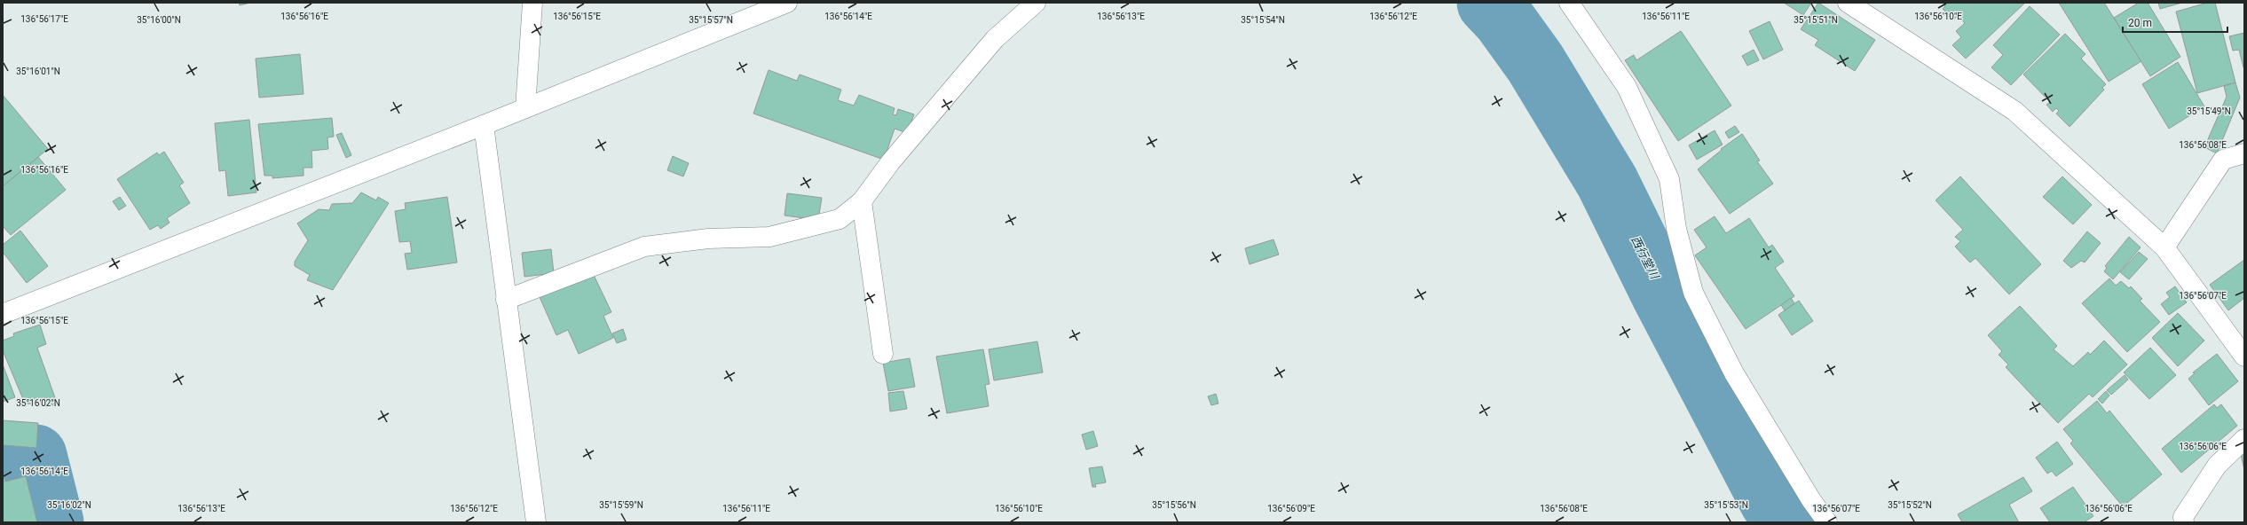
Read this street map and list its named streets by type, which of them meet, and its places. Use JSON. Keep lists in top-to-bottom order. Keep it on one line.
{"water":["西行堂川"],"scale_bar":"20 m","coordinates":["136°56'16\"E","136°56'15\"E","136°56'14\"E","136°56'13\"E","136°56'12\"E","136°56'11\"E","136°56'10\"E","136°56'17\"E","35°16'00\"N","35°15'57\"N","35°15'54\"N","35°15'51\"N","35°16'01\"N","35°15'49\"N","136°56'08\"E","136°56'07\"E","35°16'02\"N","136°56'06\"E","35°15'59\"N","35°15'56\"N","35°15'53\"N","35°15'52\"N","136°56'09\"E"]}
